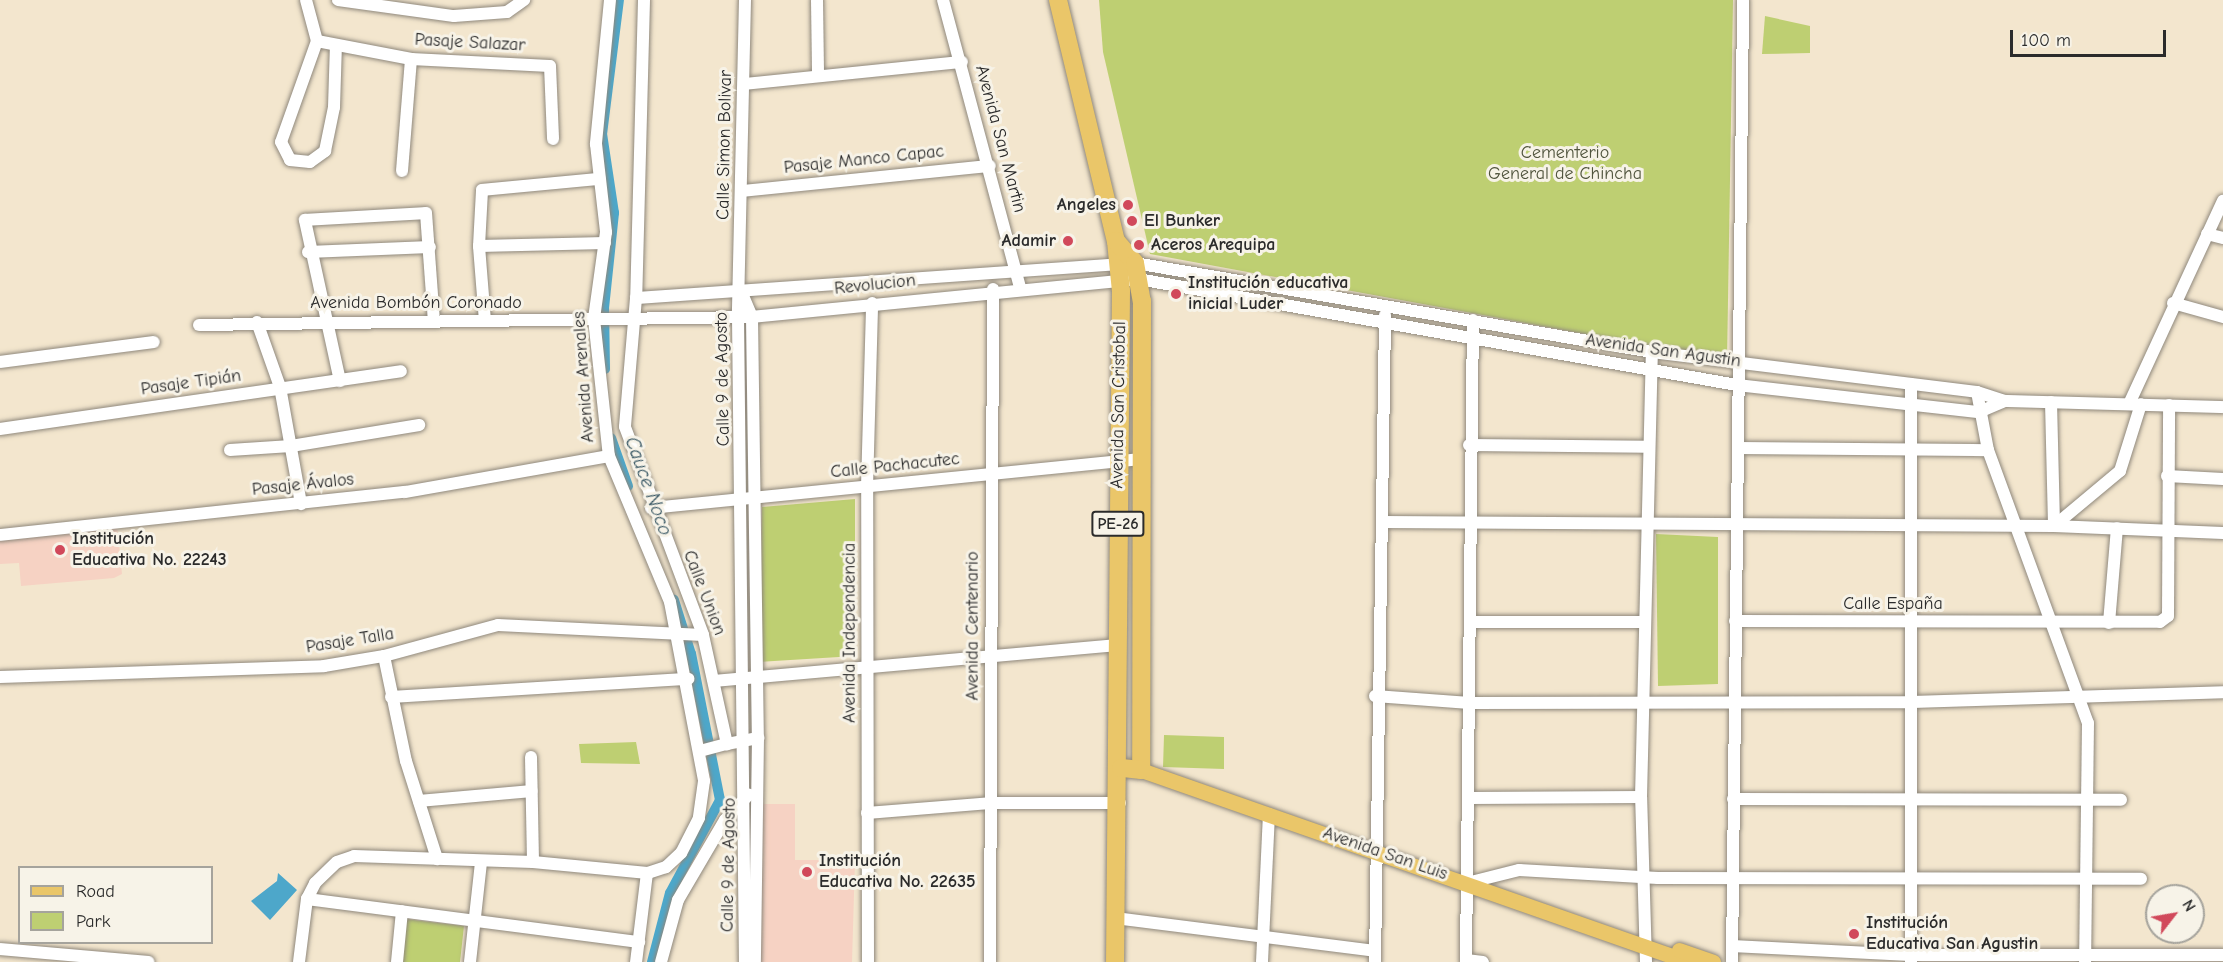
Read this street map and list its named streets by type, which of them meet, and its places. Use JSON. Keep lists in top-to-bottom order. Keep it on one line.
{"streets":{"highway":["Avenida San Cristobal","PE-26","Avenida San Luis"],"street":["Pasaje Salazar","Avenida San Martin","Calle Simon Bolivar","Pasaje Manco Capac","Revolucion","Avenida Bombón Coronado","Avenida San Agustin","Avenida Arenales","Calle 9 de Agosto","Pasaje Tipián","Calle Pachacutec","Pasaje Ávalos","Calle Union","Calle España","Avenida Centenario","Avenida Independencia","Pasaje Talla"]},"crossings":[["Avenida San Martin","Pasaje Manco Capac"],["Avenida San Martin","Revolucion"],["Calle Simon Bolivar","Pasaje Manco Capac"],["Calle Simon Bolivar","Revolucion"],["Calle Simon Bolivar","Calle 9 de Agosto"],["Revolucion","Avenida Bombón Coronado"],["Revolucion","Avenida San Agustin"],["Revolucion","Calle 9 de Agosto"],["Revolucion","Avenida San Cristobal"],["Revolucion","Calle Union"],["Revolucion","Avenida Centenario"],["Revolucion","Avenida Independencia"],["Avenida Bombón Coronado","Avenida Arenales"],["Avenida Bombón Coronado","Calle Union"],["Avenida San Agustin","Avenida San Cristobal"],["Avenida Arenales","Pasaje Ávalos"],["Avenida Arenales","Pasaje Talla"],["Calle 9 de Agosto","Calle Pachacutec"],["Avenida San Cristobal","Calle Pachacutec"],["Avenida San Cristobal","Avenida San Luis"],["Calle Pachacutec","Calle Union"],["Calle Pachacutec","Avenida Centenario"],["Calle Pachacutec","Avenida Independencia"],["Calle Union","Pasaje Talla"]],"water":["Cauce Noco"],"parks":["Cementerio General de Chincha"],"places":["Angeles","El Bunker","Adamir","Aceros Arequipa","Institución educativa inicial Luder","Institución Educativa No. 22243","Institución Educativa No. 22635","Institución Educativa San Agustin"],"legend":["Road","Park"],"scale_bar":"100 m","north":"top right"}
